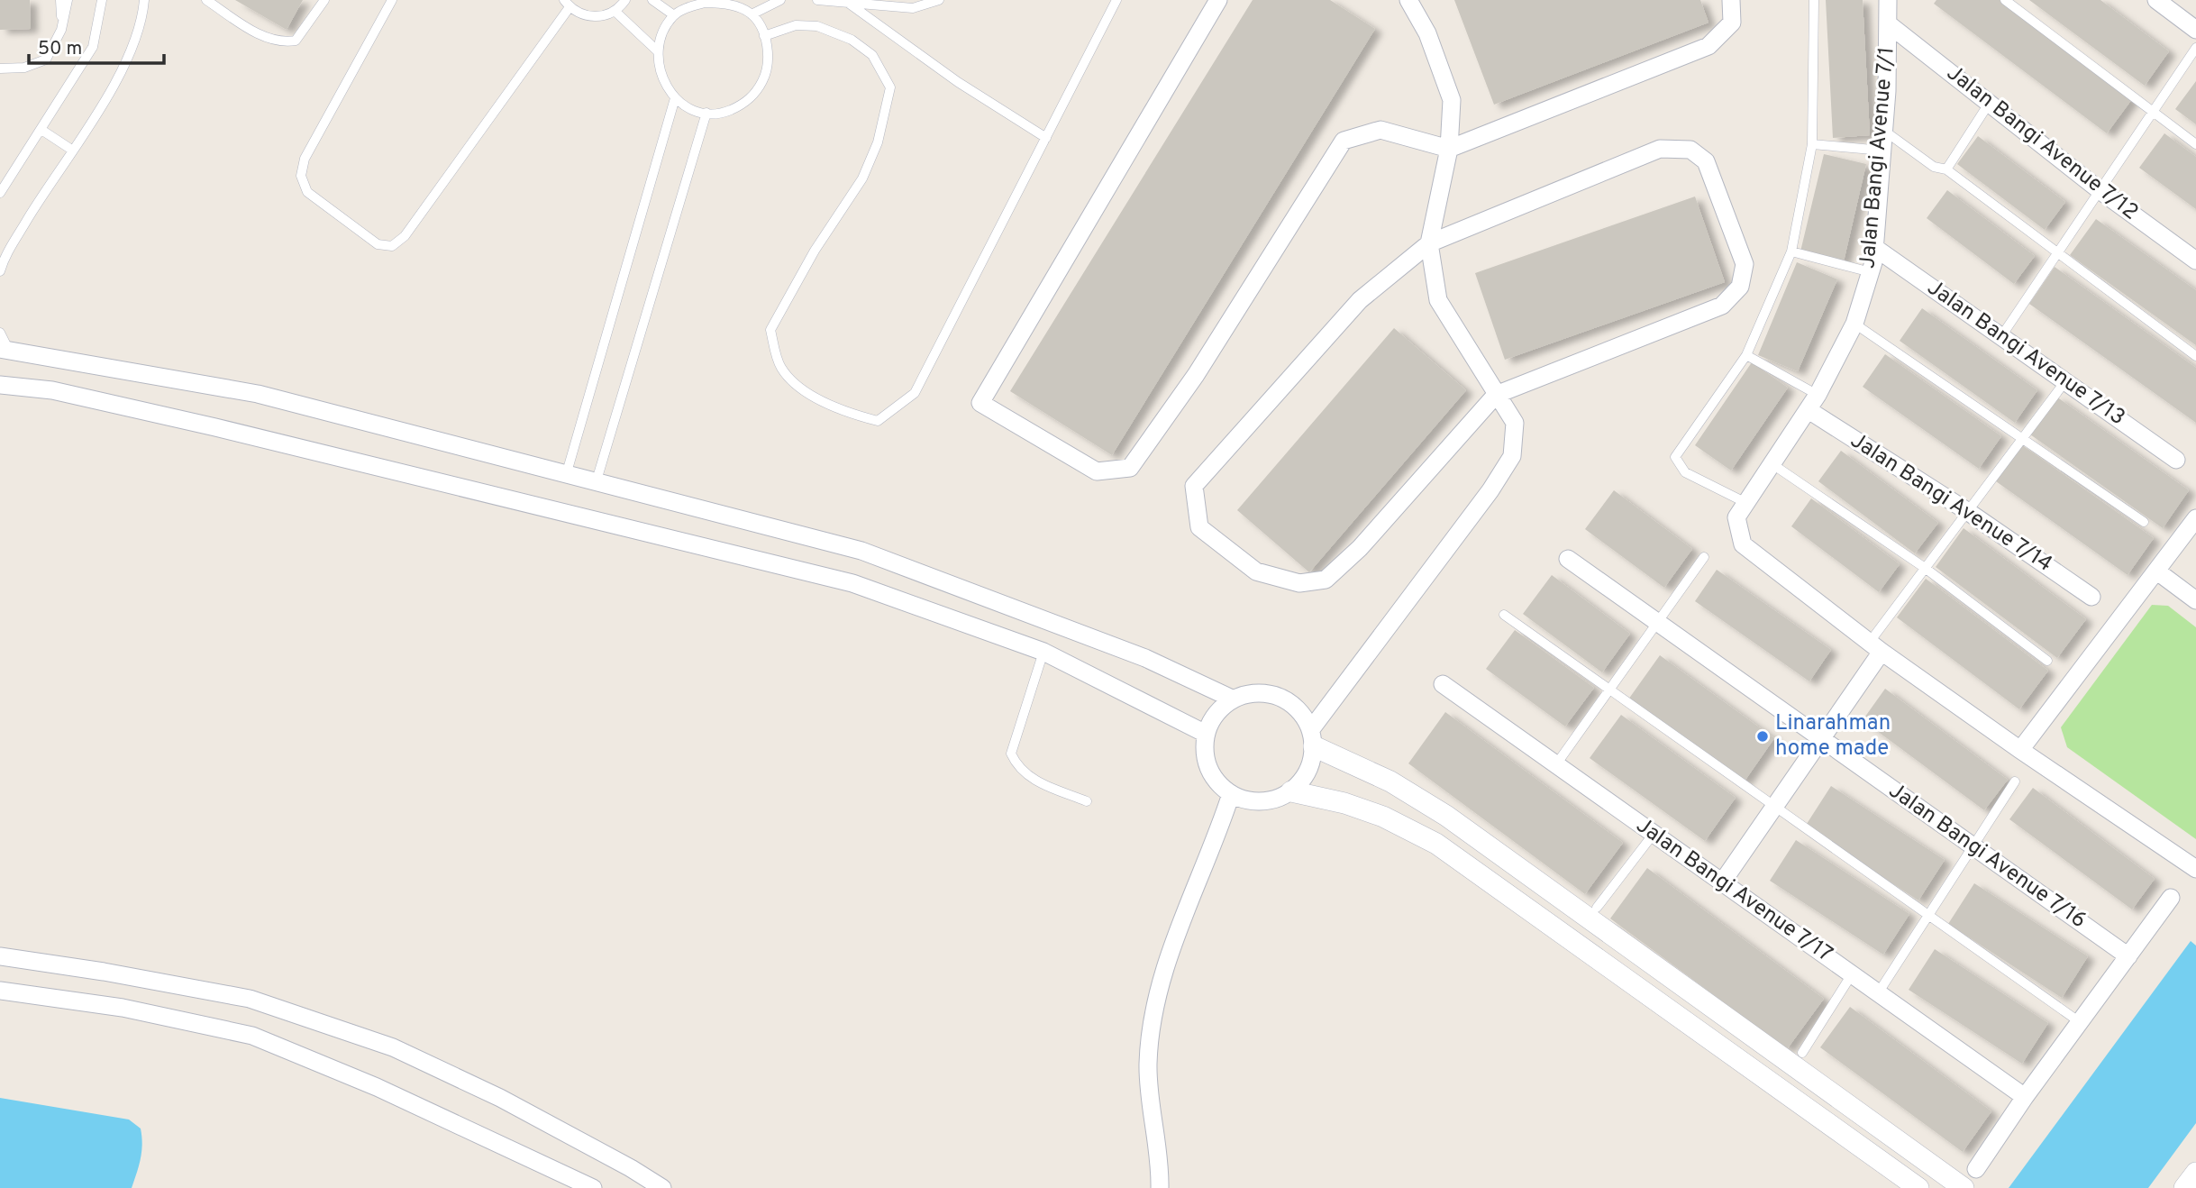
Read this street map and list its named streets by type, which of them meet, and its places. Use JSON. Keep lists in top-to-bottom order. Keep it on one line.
{"streets":{"street":["Jalan Bangi Avenue 7/12","Jalan Bangi Avenue 7/1","Jalan Bangi Avenue 7/13","Jalan Bangi Avenue 7/14","Jalan Bangi Avenue 7/16","Jalan Bangi Avenue 7/17"]},"crossings":[["Jalan Bangi Avenue 7/12","Jalan Bangi Avenue 7/1"],["Jalan Bangi Avenue 7/1","Jalan Bangi Avenue 7/13"],["Jalan Bangi Avenue 7/1","Jalan Bangi Avenue 7/14"]],"places":["Linarahman home made"],"scale_bar":"50 m"}
